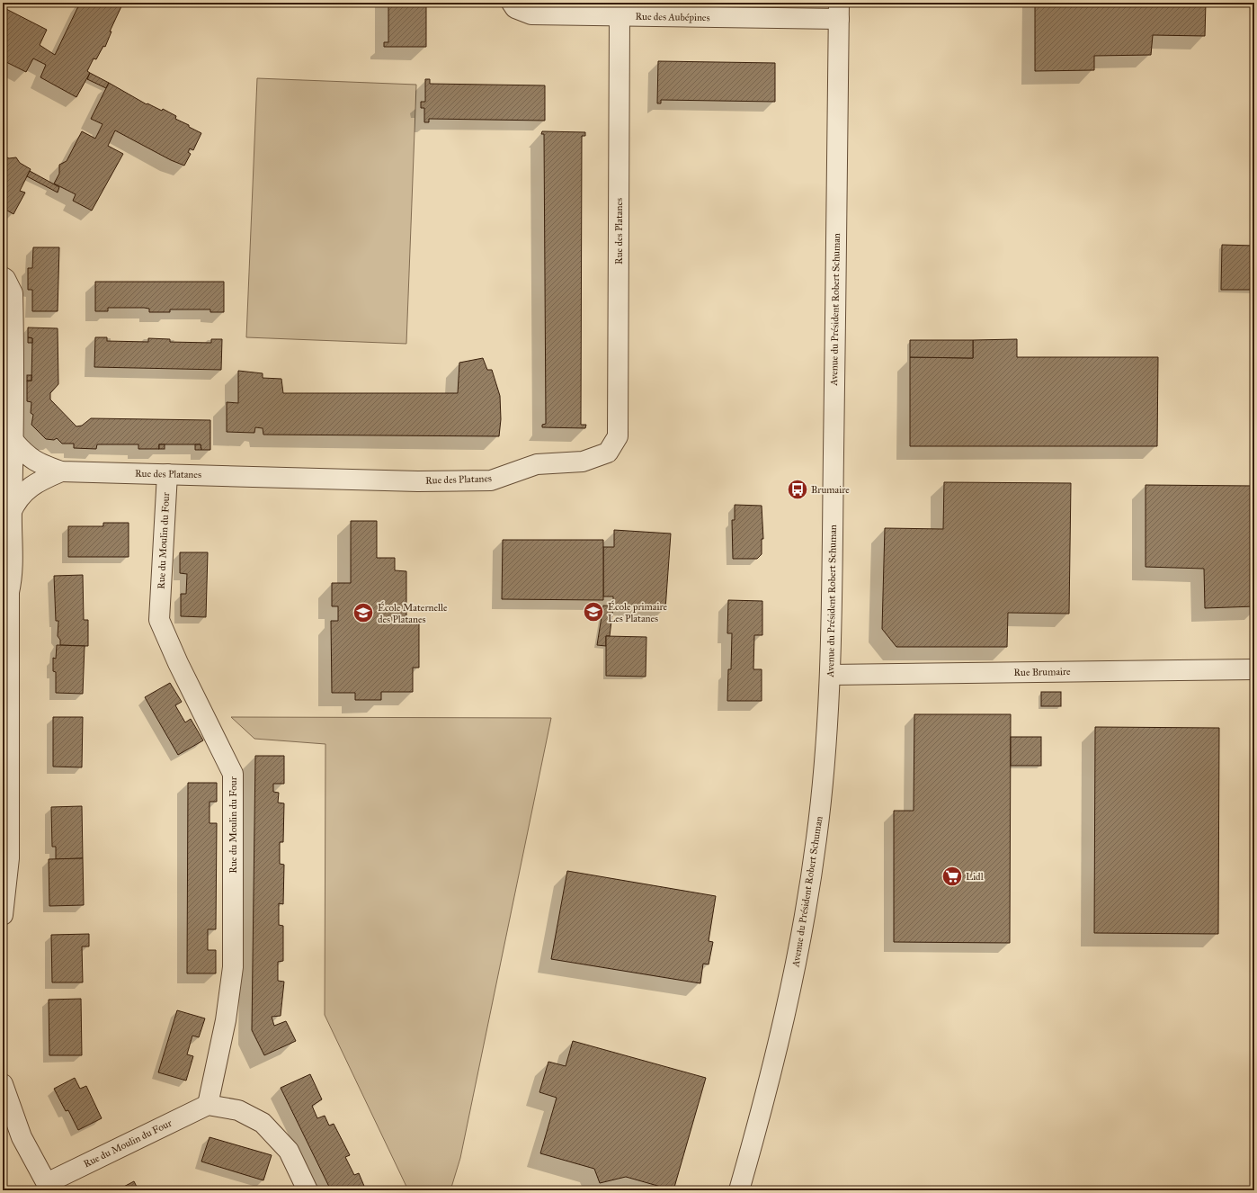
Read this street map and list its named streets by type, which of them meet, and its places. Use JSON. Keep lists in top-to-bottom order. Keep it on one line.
{"streets":{"street":["Rue des Aubépines","Rue des Platanes","Avenue du Président Robert Schuman","Rue du Moulin du Four","Rue Brumaire"]},"crossings":[["Rue des Aubépines","Rue des Platanes"],["Rue des Aubépines","Avenue du Président Robert Schuman"],["Rue des Platanes","Rue du Moulin du Four"],["Avenue du Président Robert Schuman","Rue Brumaire"]],"places":{"bus stop":["Brumaire"],"school or university":["École primaire Les Platanes","École Maternelle des Platanes"],"supermarket":["Lidl"]}}
